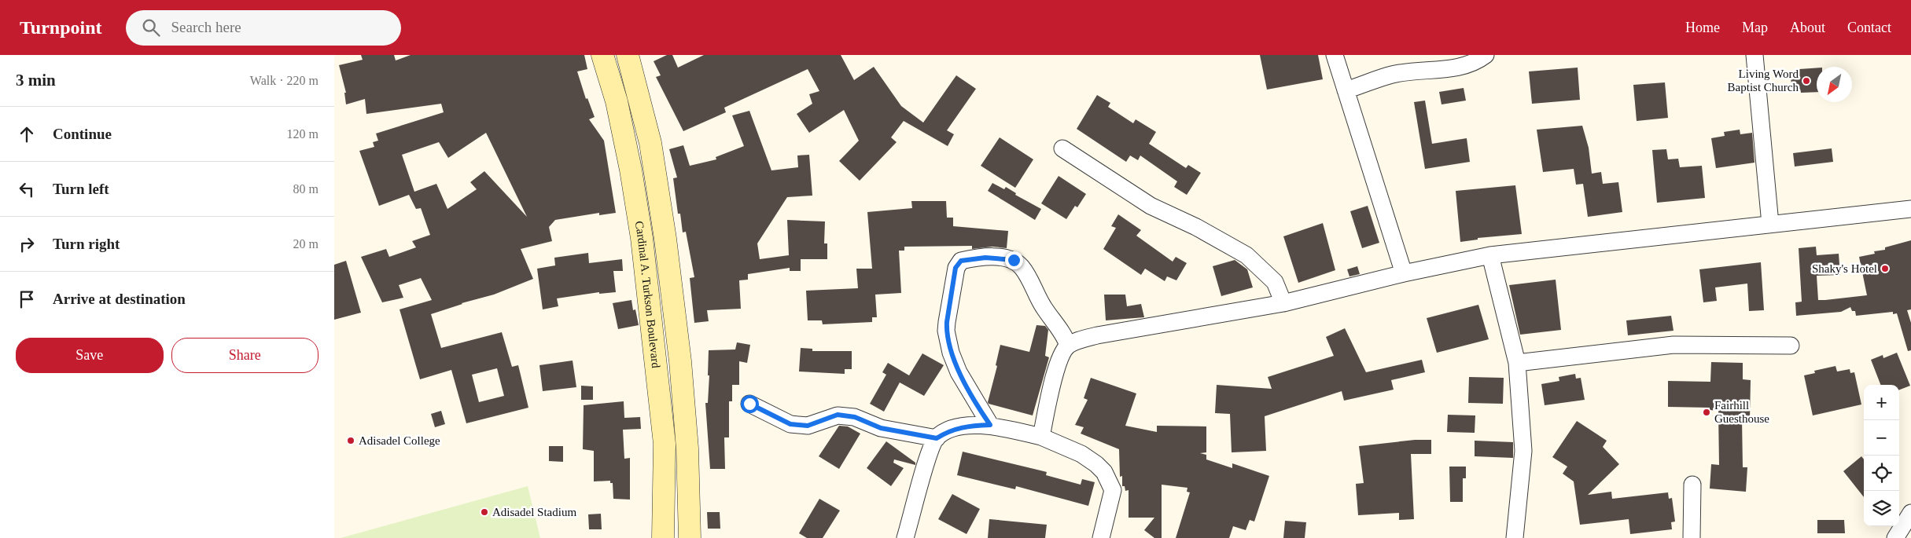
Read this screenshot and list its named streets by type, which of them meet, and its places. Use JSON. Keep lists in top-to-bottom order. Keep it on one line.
{"streets":{"street":["Cardinal A. Turkson Boulevard"]},"places":["Living Word Baptist Church","Shaky's Hotel","Fairhill Guesthouse","Adisadel College","Adisadel Stadium"],"north":"bottom left","page":{"header":"Turnpoint","search":"Search here","nav":["Home","Map","About","Contact"],"heading":["3 min","Walk · 220 m"],"list":[["Continue","120 m"],["Turn left","80 m"],["Turn right","20 m"],"Arrive at destination"],"buttons":["Save","Share"],"map_buttons":["+","−"]}}
